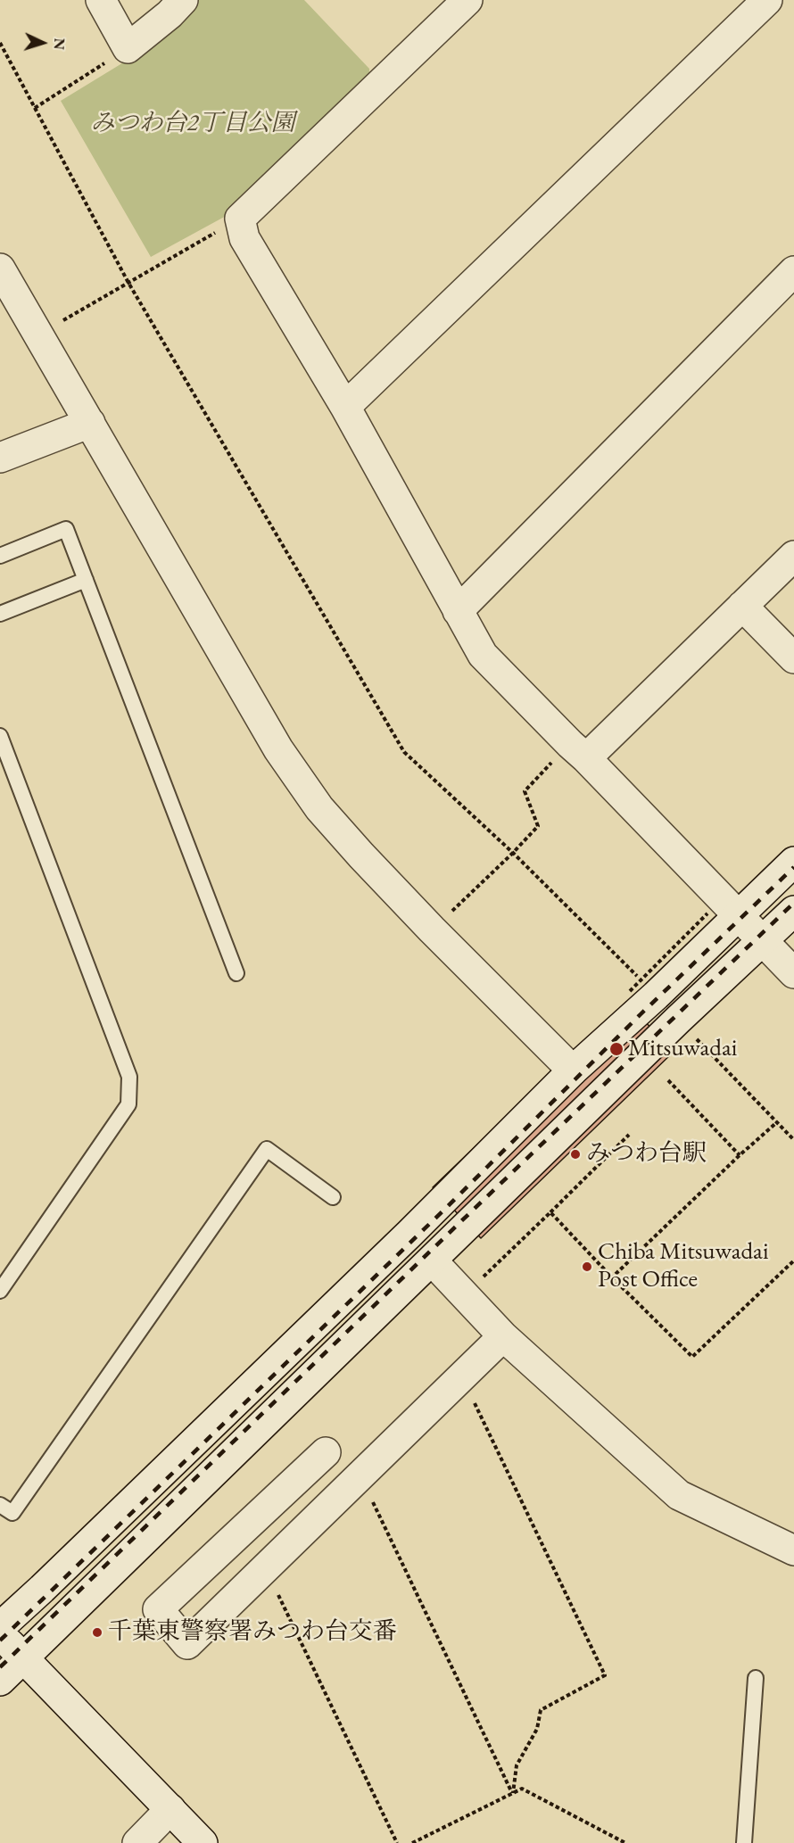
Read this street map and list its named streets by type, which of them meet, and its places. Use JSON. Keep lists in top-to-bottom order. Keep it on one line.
{"parks":["みつわ台2丁目公園"],"places":["Mitsuwadai","みつわ台駅","Chiba Mitsuwadai Post Office","千葉東警察署みつわ台交番"],"north":"right"}
